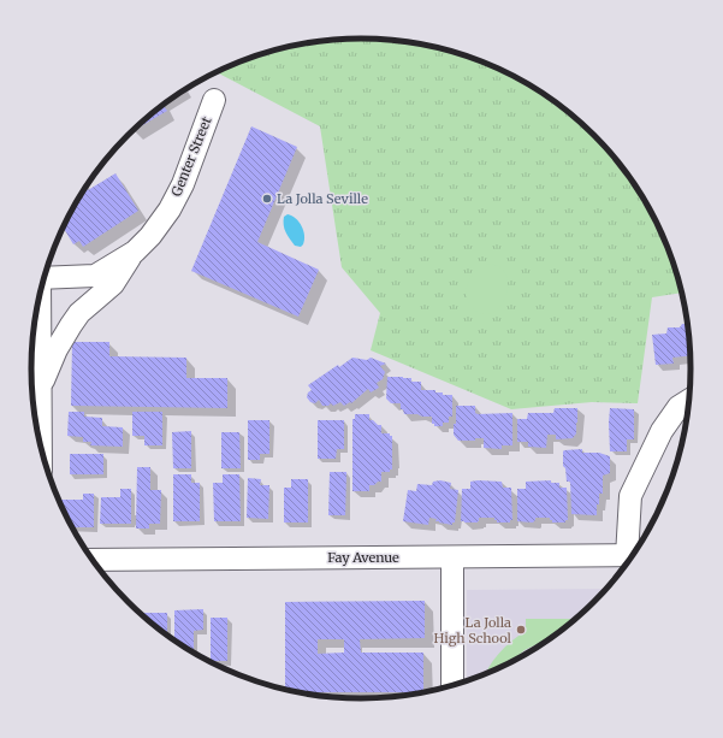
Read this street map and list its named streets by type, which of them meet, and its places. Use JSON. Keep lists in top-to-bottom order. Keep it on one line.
{"streets":{"street":["Genter Street","Fay Avenue"]},"places":["La Jolla Seville","La Jolla High School"]}
